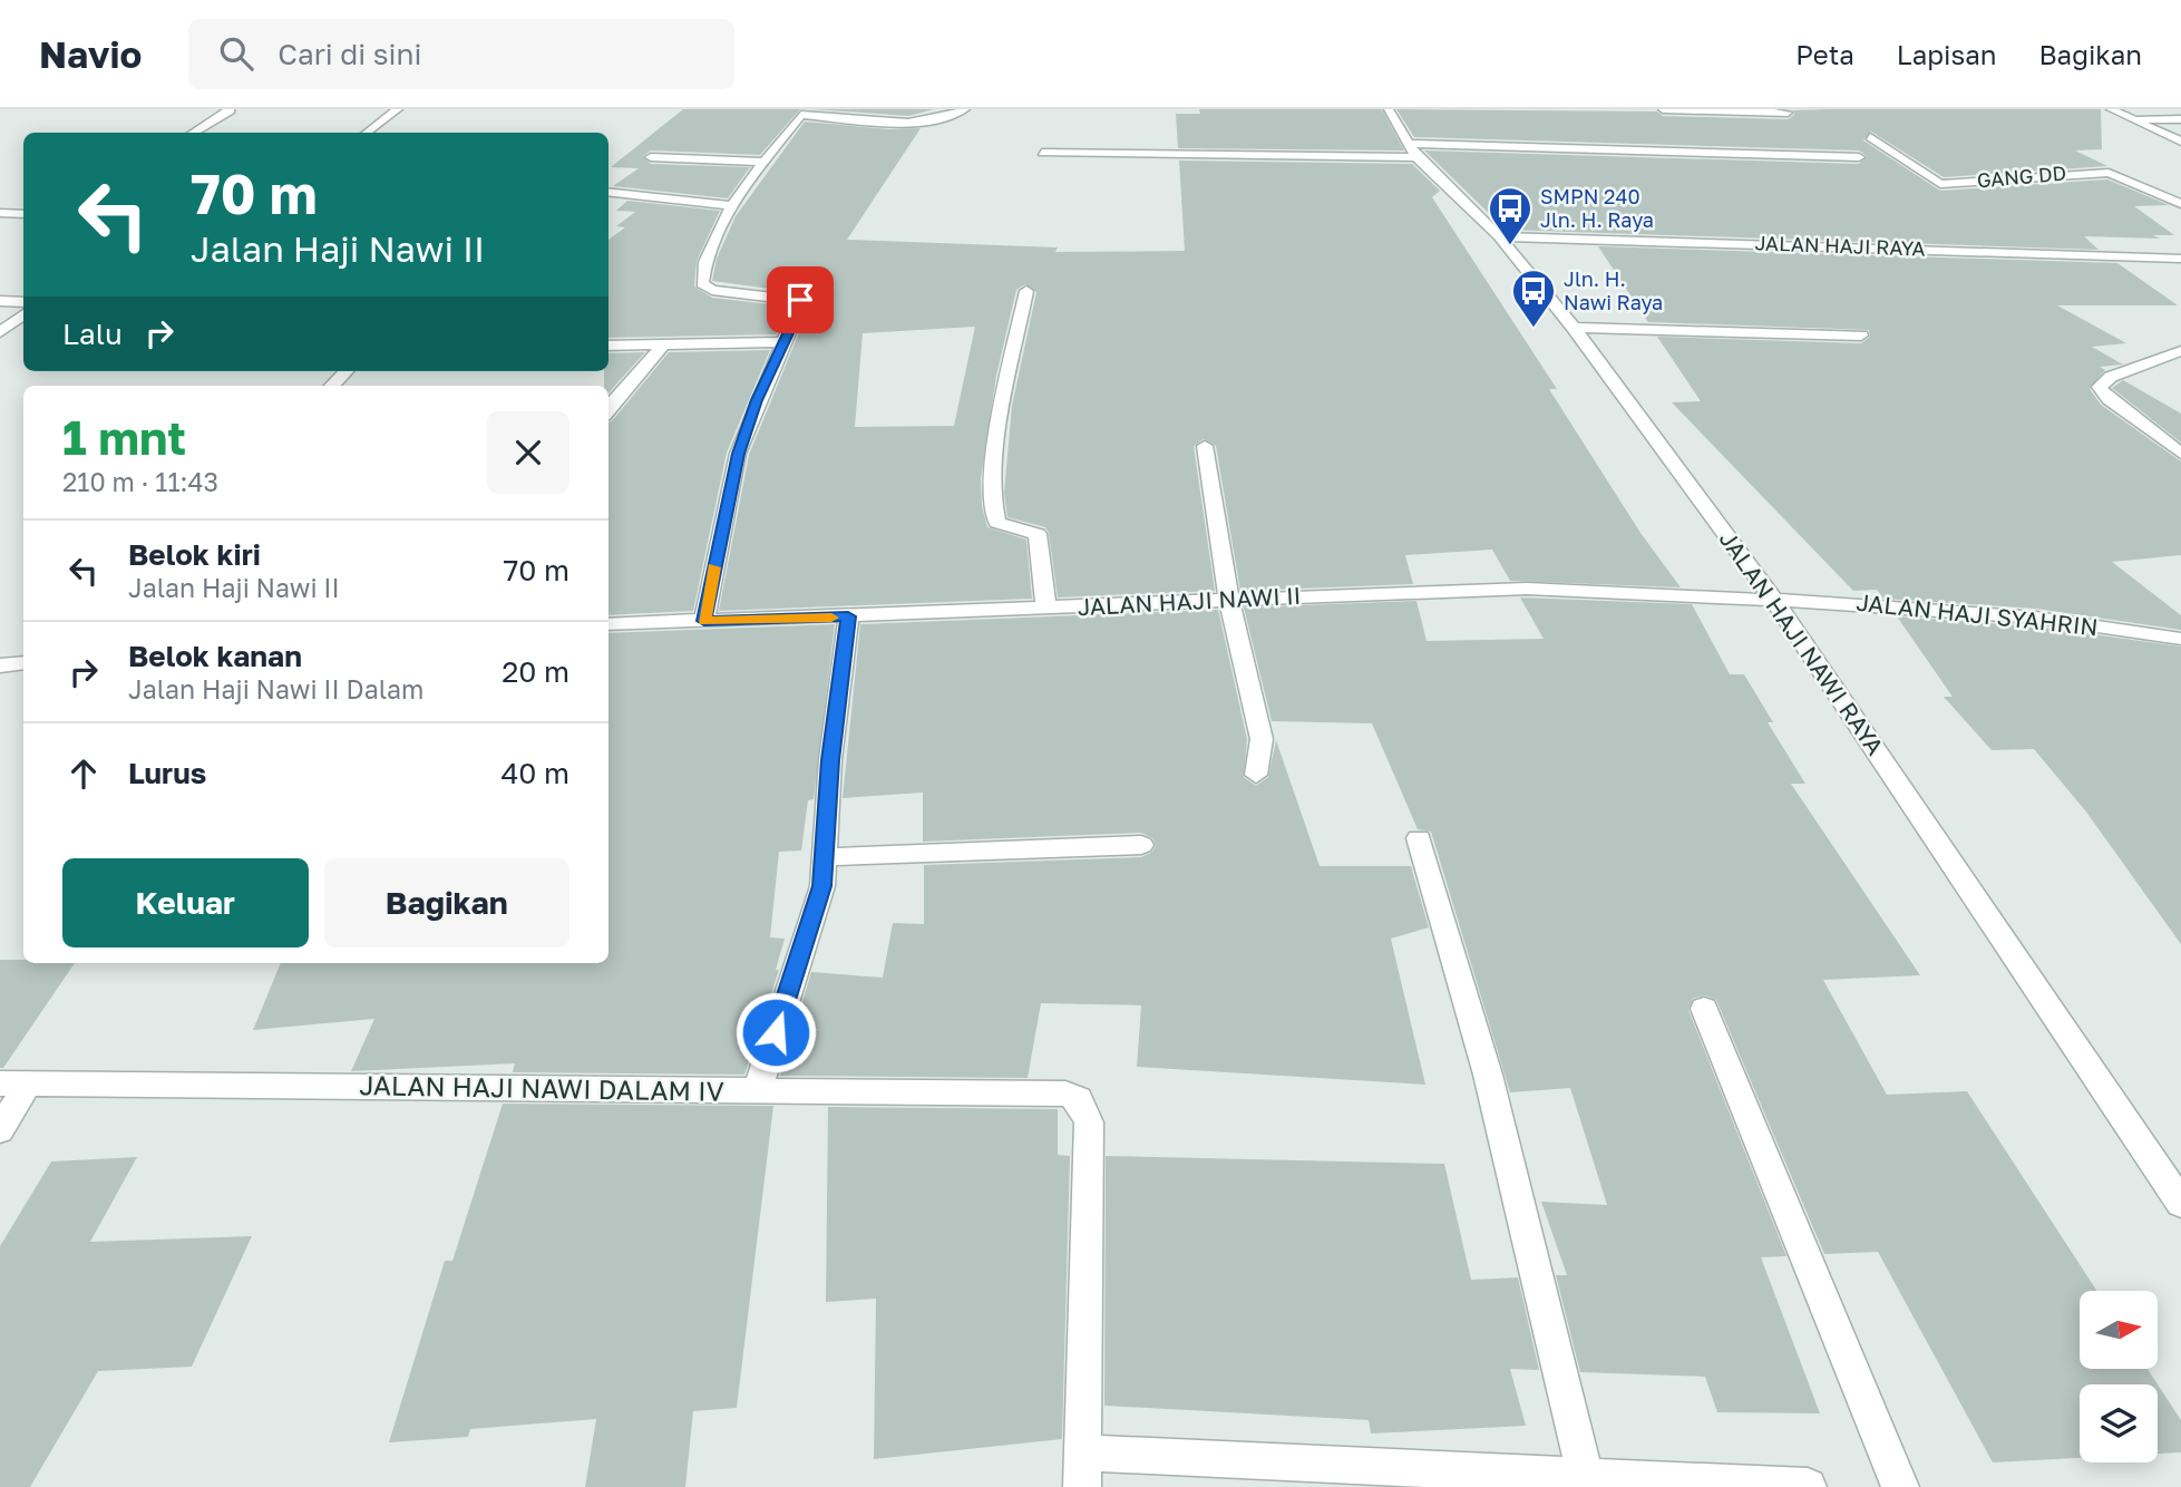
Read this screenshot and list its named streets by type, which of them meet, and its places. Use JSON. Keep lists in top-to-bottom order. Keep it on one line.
{"streets":{"street":["GANG DD","JALAN HAJI RAYA","JALAN HAJI NAWI II","JALAN HAJI SYAHRIN","JALAN HAJI NAWI RAYA","JALAN HAJI NAWI DALAM IV"]},"crossings":[["JALAN HAJI RAYA","JALAN HAJI NAWI RAYA"],["JALAN HAJI NAWI II","JALAN HAJI SYAHRIN"],["JALAN HAJI NAWI II","JALAN HAJI NAWI RAYA"],["JALAN HAJI SYAHRIN","JALAN HAJI NAWI RAYA"]],"places":{"bus stop":["SMPN 240 Jln. H. Raya","Jln. H. Nawi Raya"]},"north":"right","page":{"header":"Navio","search":"Cari di sini","nav":["Peta","Lapisan","Bagikan"],"turn":["70 m","Jalan Haji Nawi II"],"then":"Lalu","heading":["1 mnt","210 m · 11:43"],"list":[{"name":"Belok kiri","note":"Jalan Haji Nawi II","value":"70 m"},{"name":"Belok kanan","note":"Jalan Haji Nawi II Dalam","value":"20 m"},{"name":"Lurus","value":"40 m"}],"buttons":["Keluar","Bagikan"]}}
